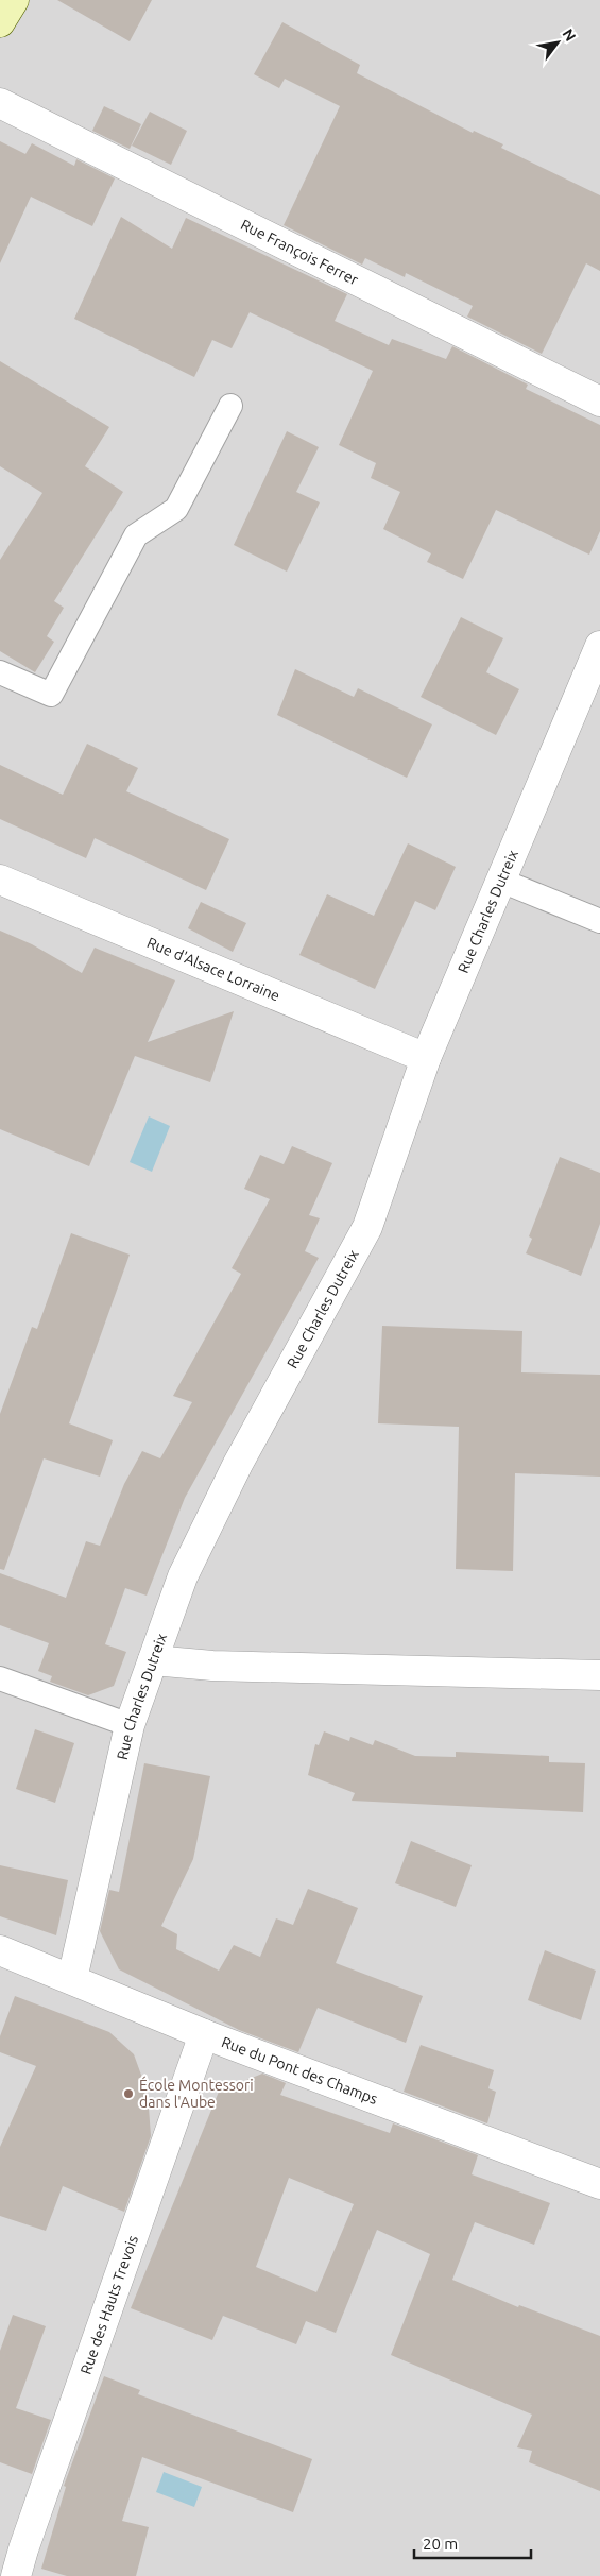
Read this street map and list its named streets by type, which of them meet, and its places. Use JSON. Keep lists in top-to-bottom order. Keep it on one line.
{"streets":{"street":["Rue François Ferrer","Rue Charles Dutreix","Rue d'Alsace Lorraine","Rue du Pont des Champs","Rue des Hauts Trevois"]},"crossings":[["Rue Charles Dutreix","Rue d'Alsace Lorraine"],["Rue Charles Dutreix","Rue du Pont des Champs"],["Rue du Pont des Champs","Rue des Hauts Trevois"]],"places":["École Montessori dans l'Aube"],"scale_bar":"20 m","north":"top right"}
